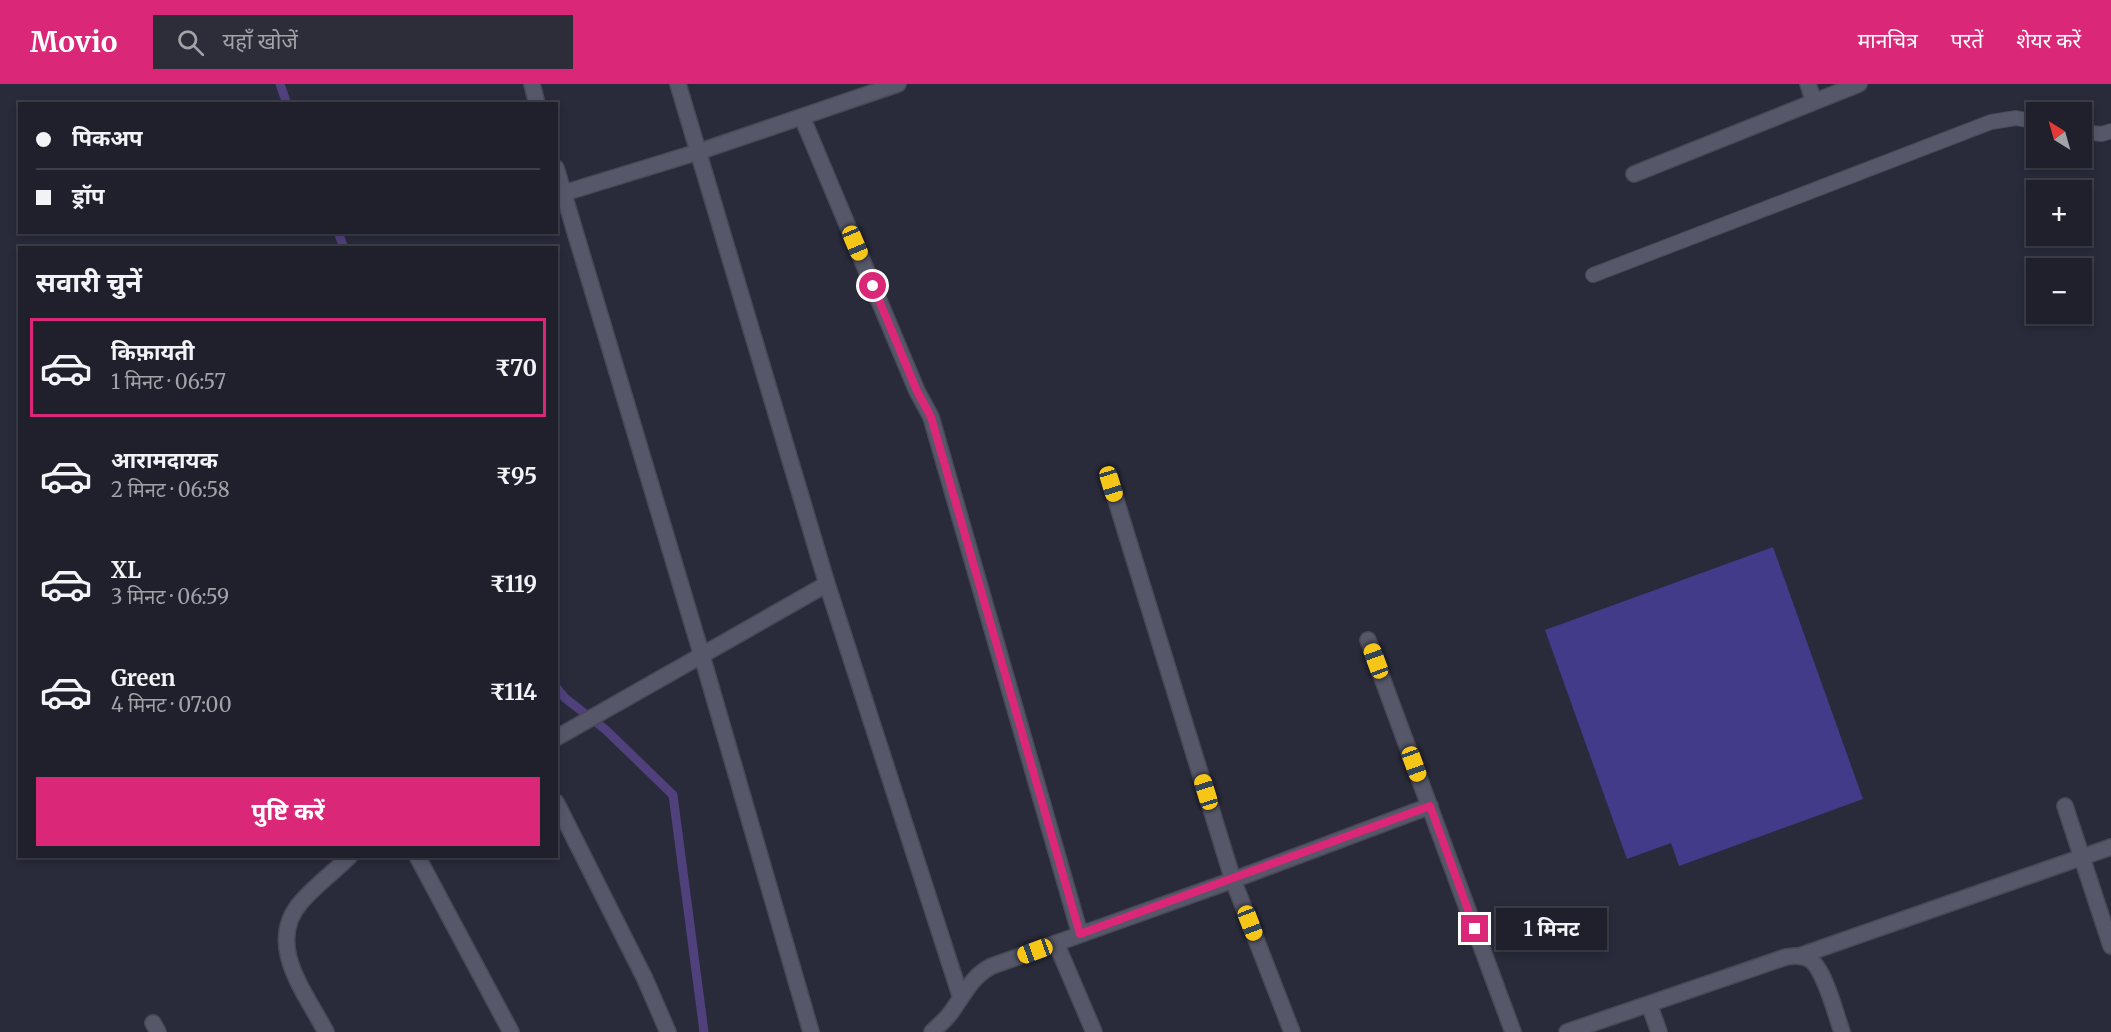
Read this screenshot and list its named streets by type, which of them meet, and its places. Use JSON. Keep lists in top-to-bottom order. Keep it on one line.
{"north":"top left","page":{"header":"Movio","search":"यहाँ खोजें","nav":["मानचित्र","परतें","शेयर करें"],"map_buttons":["+","−"],"banner":["पिकअप","ड्रॉप"],"heading":"सवारी चुनें","list":[{"name":"किफ़ायती","note":"1 मिनट · 06:57","value":"₹70"},{"name":"आरामदायक","note":"2 मिनट · 06:58","value":"₹95"},{"name":"XL","note":"3 मिनट · 06:59","value":"₹119"},{"name":"Green","note":"4 मिनट · 07:00","value":"₹114"}],"buttons":"पुष्टि करें","bubble":"1 मिनट"}}
